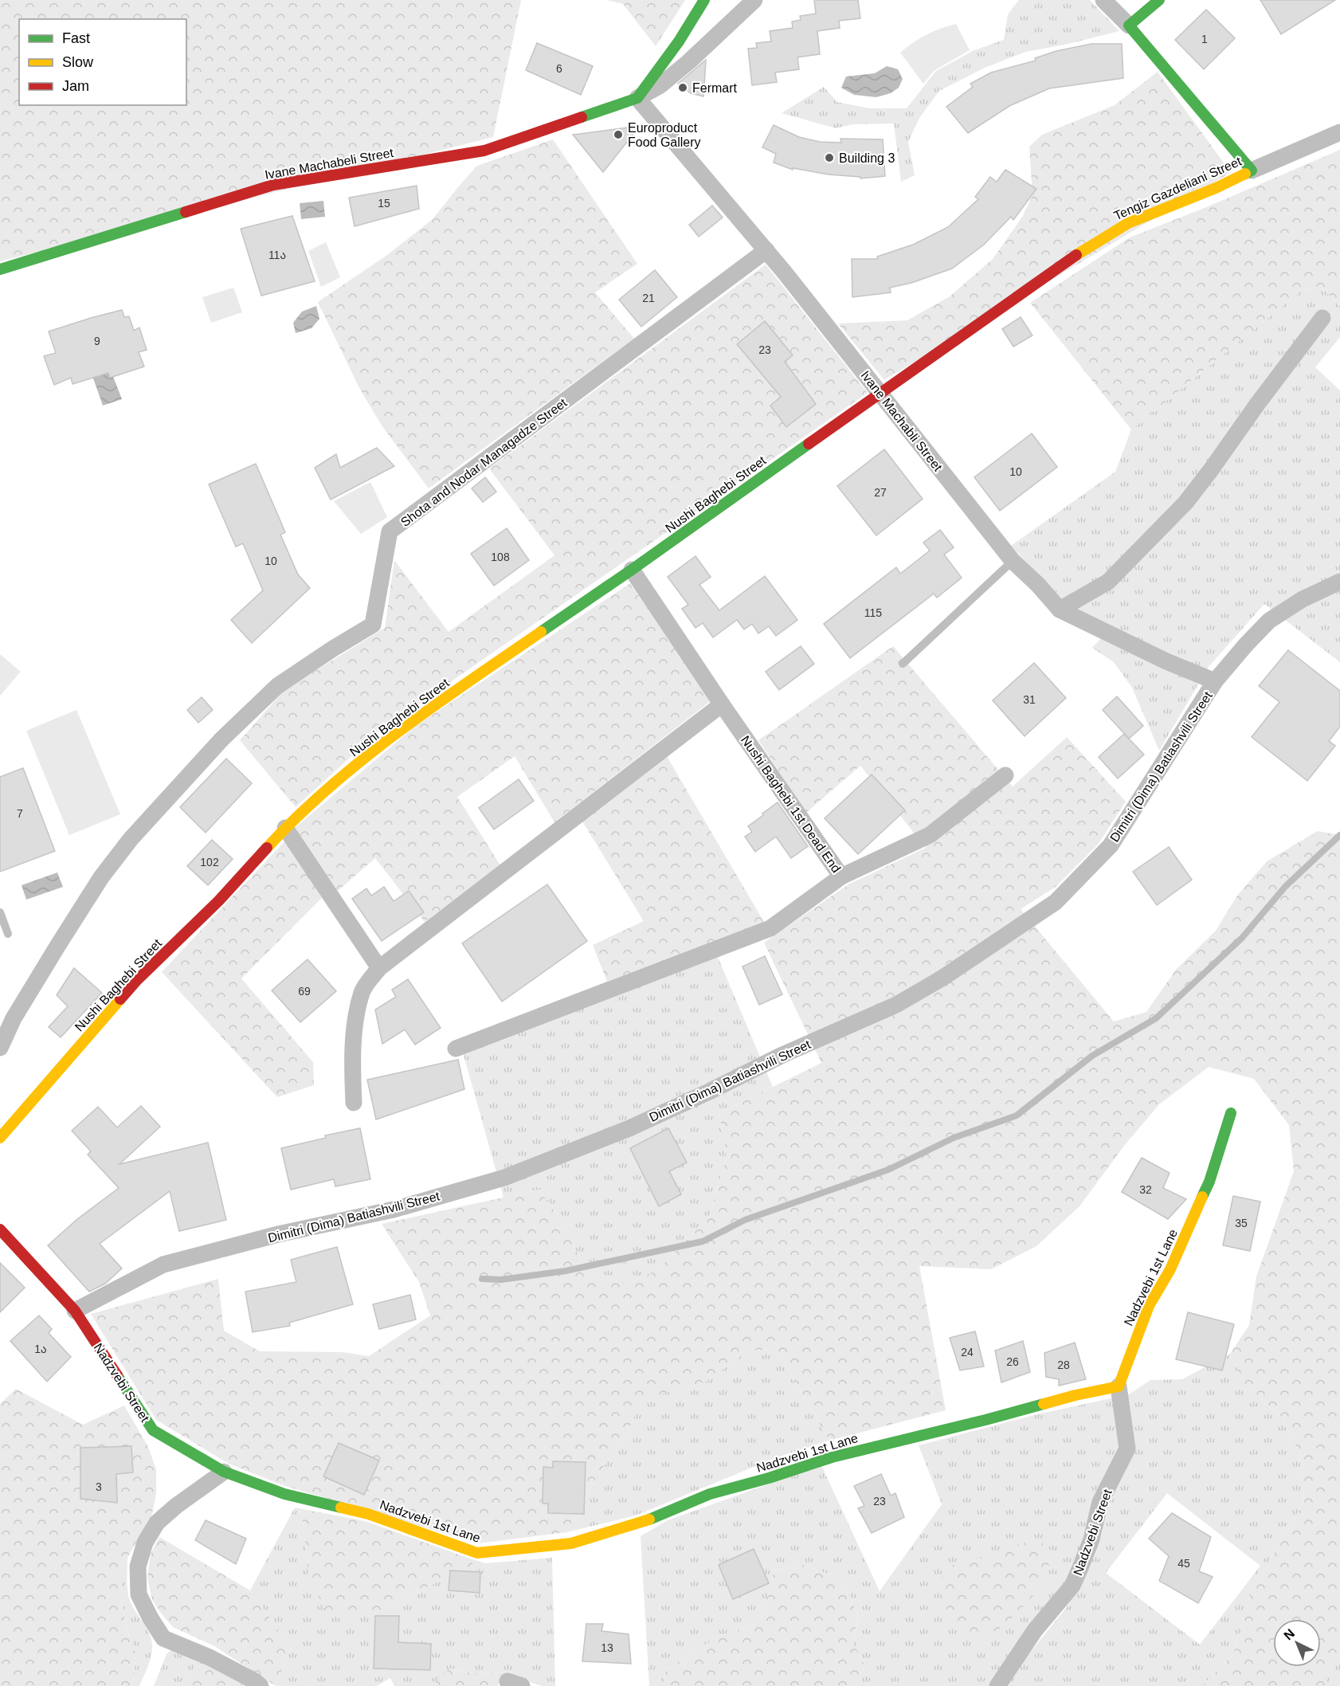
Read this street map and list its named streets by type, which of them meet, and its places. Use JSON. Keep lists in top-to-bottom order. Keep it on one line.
{"streets":{"street":["Ivane Machabeli Street","Tengiz Gazdeliani Street","Ivane Machabli Street","Shota and Nodar Managadze Street","Nushi Baghebi Street","Dimitri (Dima) Batiashvili Street","Nushi Baghebi 1st Dead End","Nadzvebi 1st Lane","Nadzvebi Street"]},"crossings":[["Ivane Machabeli Street","Ivane Machabli Street"],["Tengiz Gazdeliani Street","Ivane Machabli Street"],["Tengiz Gazdeliani Street","Nushi Baghebi Street"],["Ivane Machabli Street","Shota and Nodar Managadze Street"],["Ivane Machabli Street","Nushi Baghebi Street"],["Ivane Machabli Street","Dimitri (Dima) Batiashvili Street"],["Nushi Baghebi Street","Nushi Baghebi 1st Dead End"],["Dimitri (Dima) Batiashvili Street","Nadzvebi Street"],["Nadzvebi 1st Lane","Nadzvebi Street"]],"places":["Fermart","Europroduct Food Gallery","Building 3"],"house_numbers":["1","6","15","11ა","21","9","23","10","27","108","10","115","31","7","102","69","32","35","1ა","24","26","28","3","23","45","13"],"legend":["Fast","Slow","Jam"],"north":"top left"}
